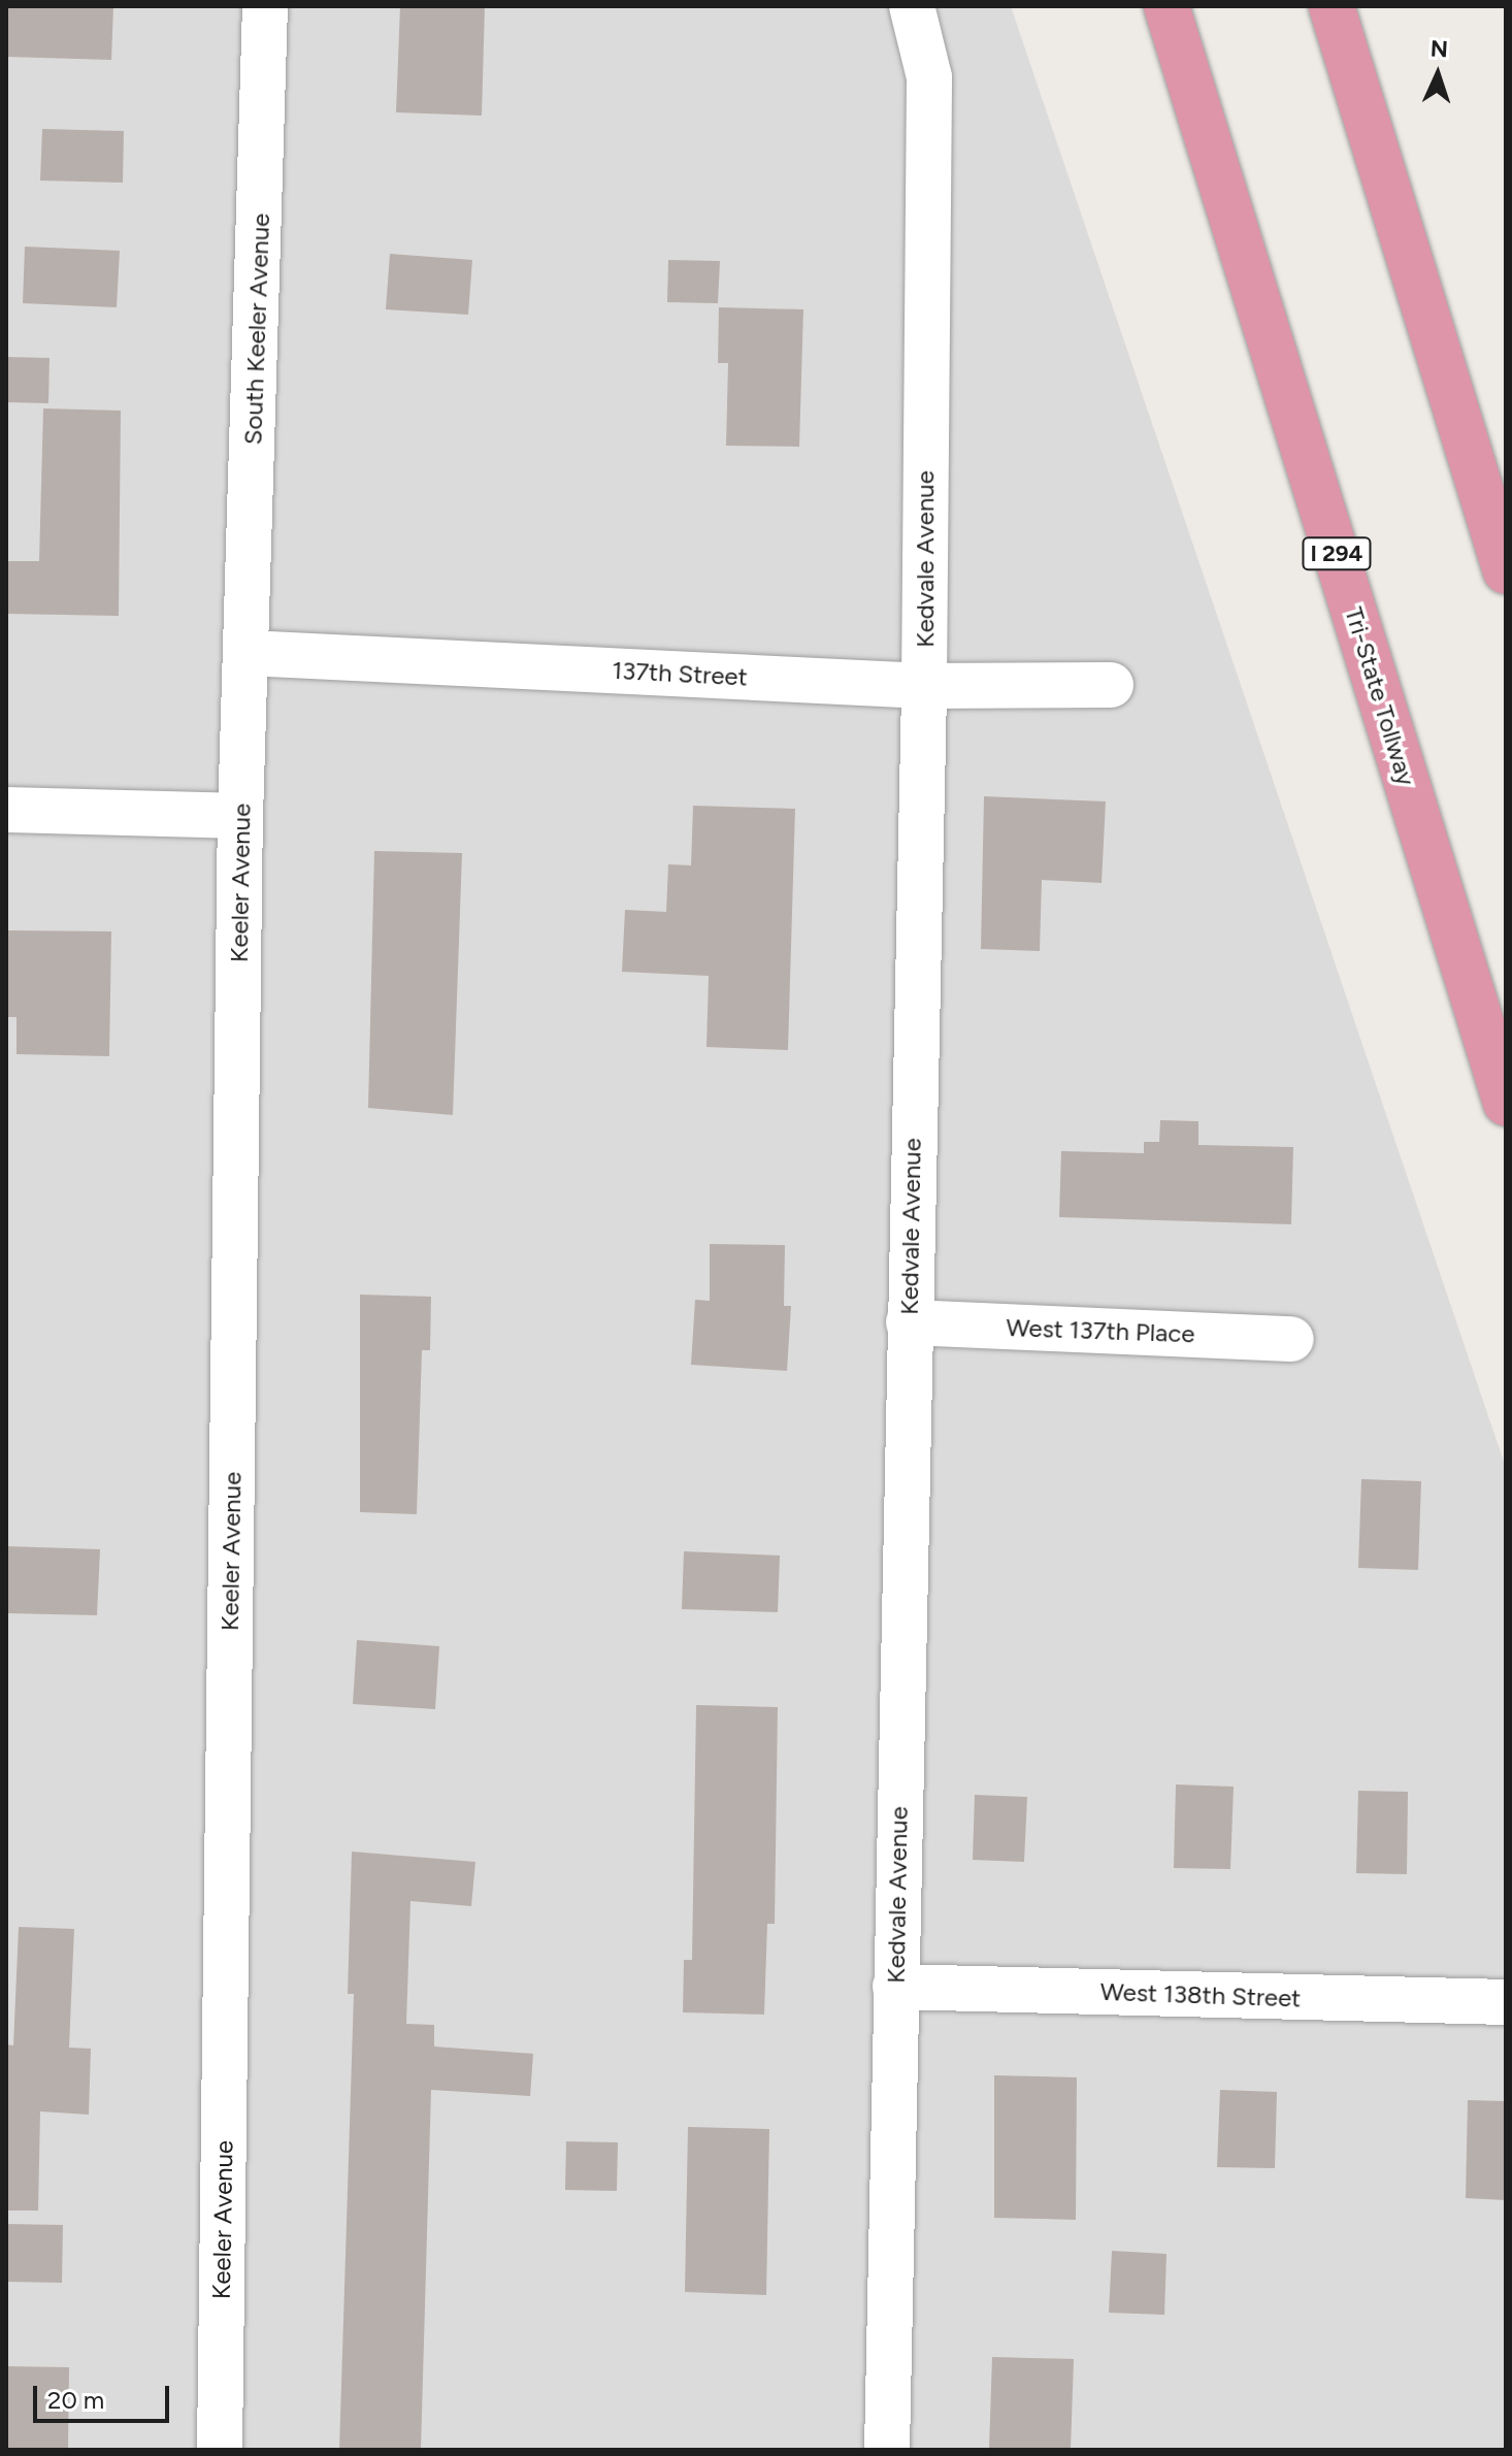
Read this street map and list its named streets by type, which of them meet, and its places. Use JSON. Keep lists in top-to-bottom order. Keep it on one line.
{"streets":{"highway":["I 294","Tri-State Tollway"],"street":["South Keeler Avenue","Kedvale Avenue","137th Street","Keeler Avenue","West 137th Place","West 138th Street"]},"crossings":[["South Keeler Avenue","137th Street"],["South Keeler Avenue","Keeler Avenue"],["Kedvale Avenue","137th Street"],["Kedvale Avenue","West 137th Place"],["Kedvale Avenue","West 138th Street"],["137th Street","Keeler Avenue"]],"scale_bar":"20 m","north":"top"}
